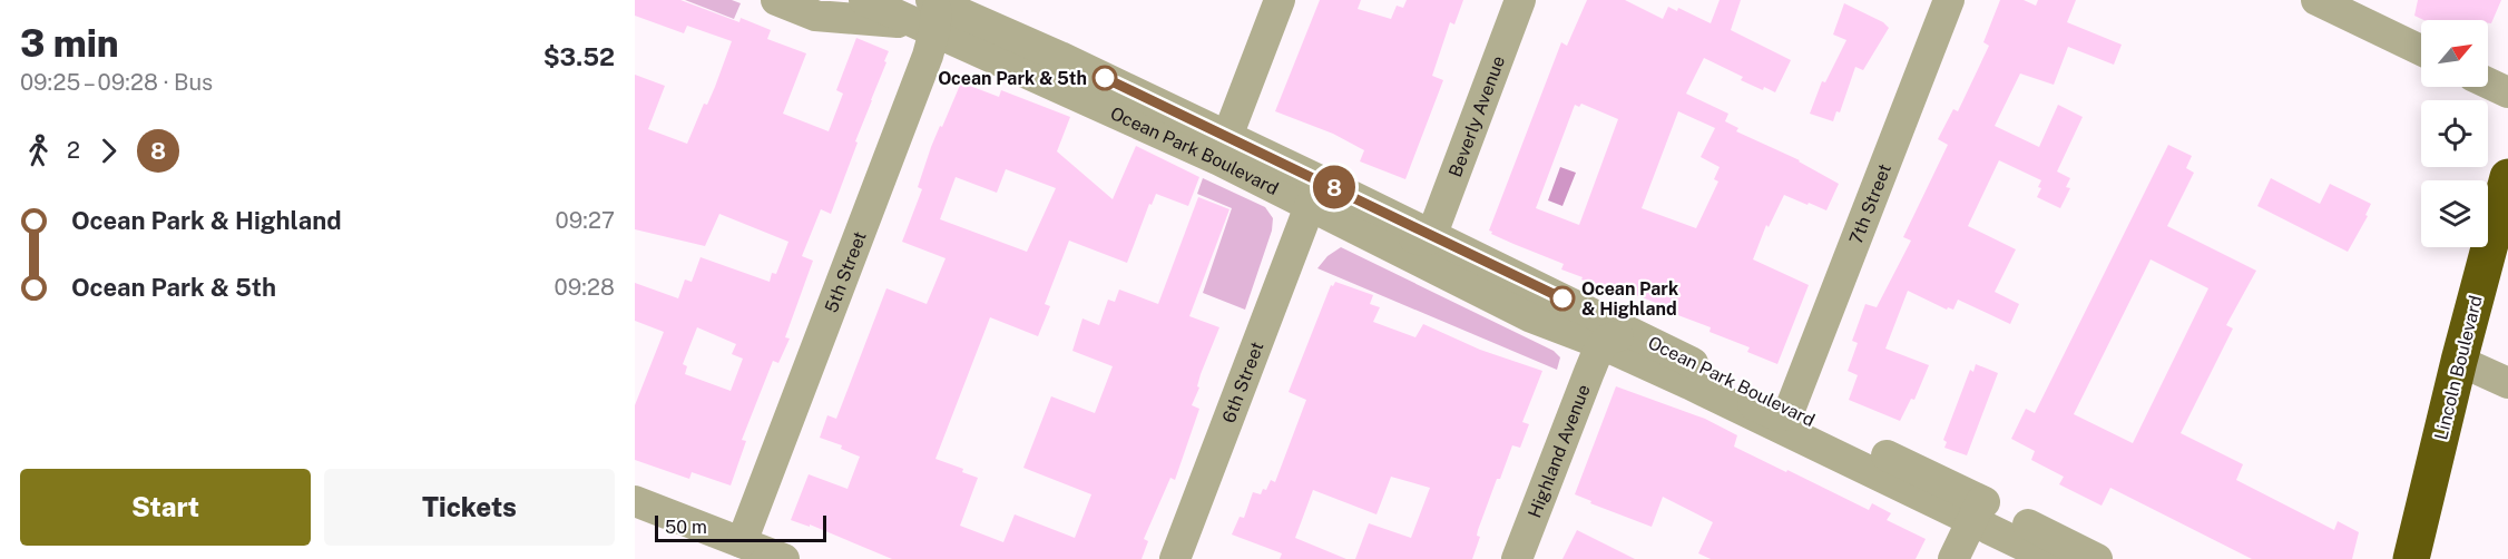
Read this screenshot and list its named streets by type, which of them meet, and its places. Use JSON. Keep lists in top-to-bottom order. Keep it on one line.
{"streets":{"highway":["Lincoln Boulevard"],"street":["Beverly Avenue","Ocean Park Boulevard","7th Street","5th Street","6th Street","Highland Avenue"]},"crossings":[["Beverly Avenue","Ocean Park Boulevard"],["Ocean Park Boulevard","7th Street"],["Ocean Park Boulevard","5th Street"],["Ocean Park Boulevard","6th Street"],["Ocean Park Boulevard","Highland Avenue"]],"places":["Ocean Park & 5th","Ocean Park & Highland"],"lines":["bus line 8"],"scale_bar":"50 m","north":"top right","page":{"heading":["3 min","09:25 – 09:28 · Bus","$3.52"],"on_map":"8","legs":["2","8"],"list":[{"name":"Ocean Park & Highland","value":"09:27"},{"name":"Ocean Park & 5th","value":"09:28"}],"buttons":["Start","Tickets"],"scale":"50 m"}}
